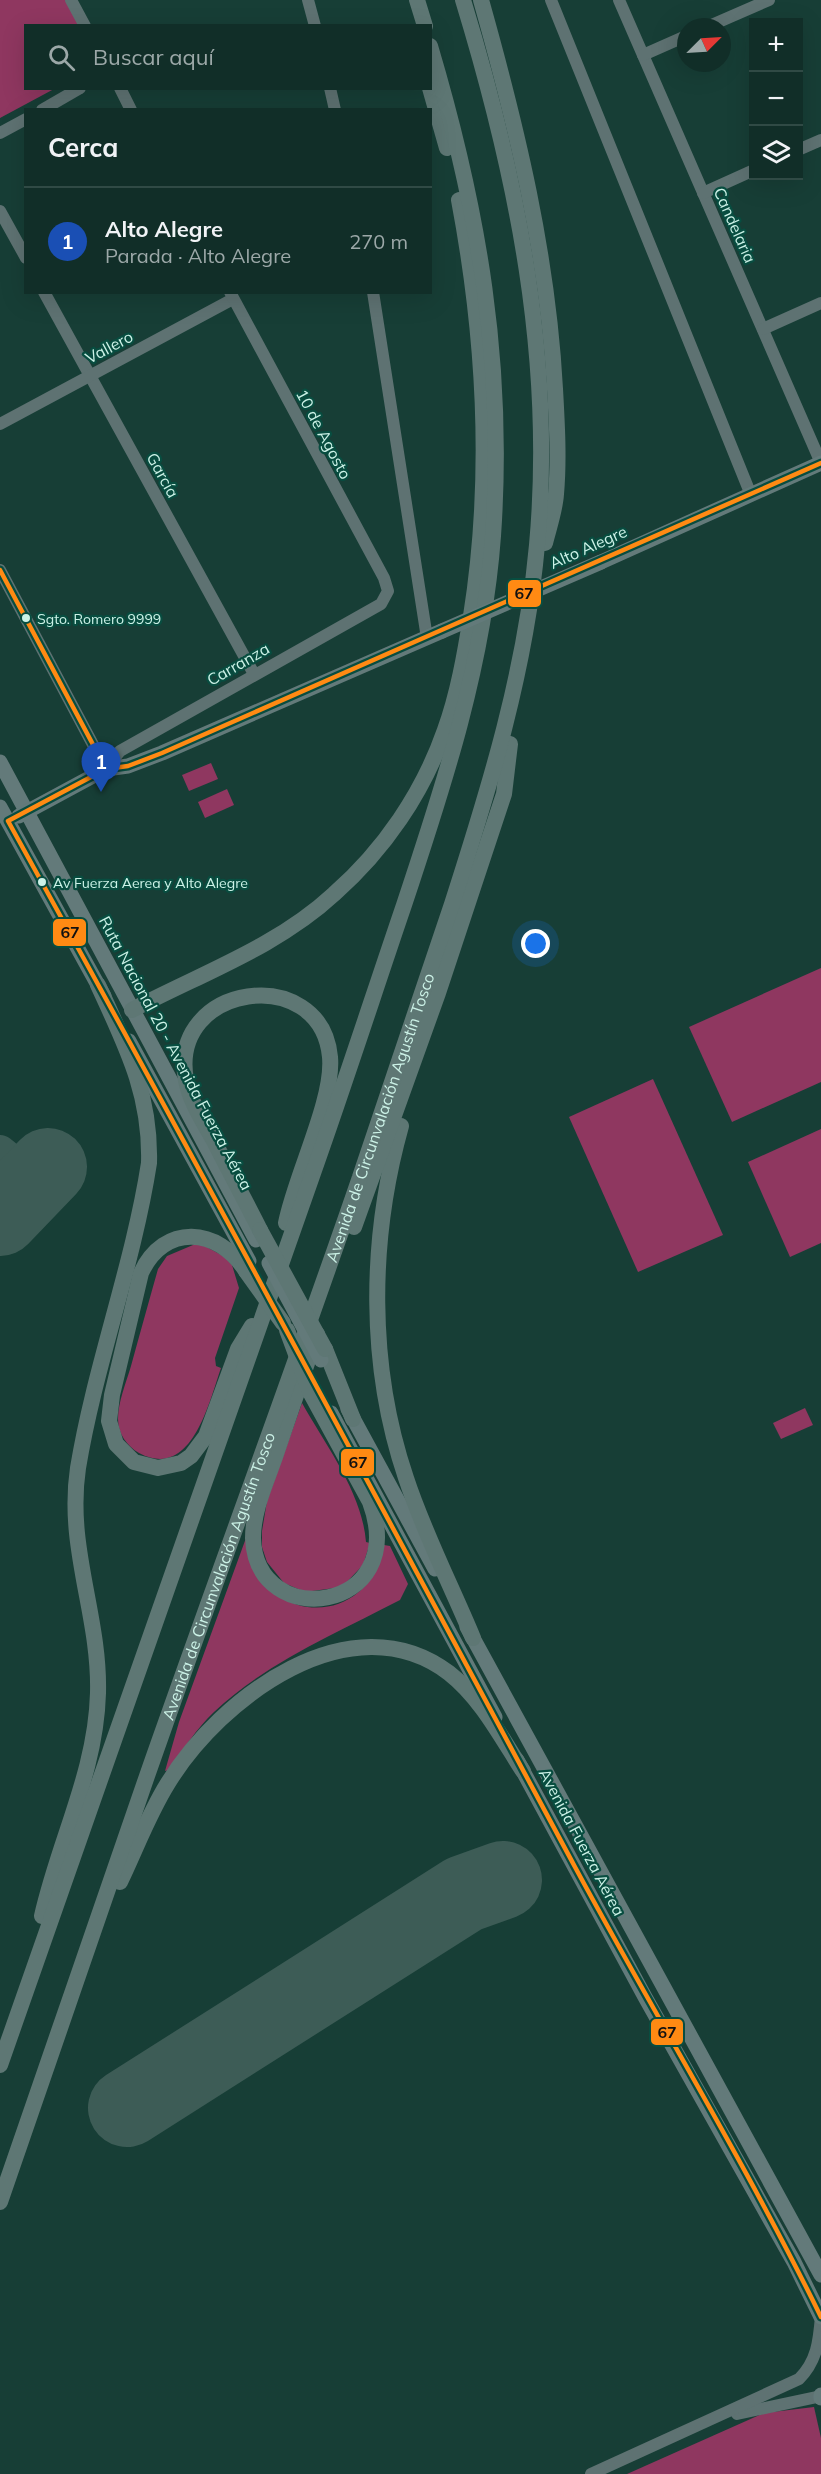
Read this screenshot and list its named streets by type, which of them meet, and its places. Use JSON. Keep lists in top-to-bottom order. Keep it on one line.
{"streets":{"highway":["Avenida de Circunvalación Agustín Tosco"],"main road":["Alto Alegre","Ruta Nacional 20 - Avenida Fuerza Aérea","Avenida Fuerza Aérea"],"street":["Candelaria","Vallero","10 de Agosto","García","Carranza"]},"crossings":[["Candelaria","Alto Alegre"],["Vallero","10 de Agosto"],["Vallero","García"],["10 de Agosto","Carranza"],["García","Carranza"],["Alto Alegre","Carranza"],["Alto Alegre","Ruta Nacional 20 - Avenida Fuerza Aérea"]],"places":["Sgto. Romero 9999","Av Fuerza Aerea y Alto Alegre"],"lines":["transit line 67"],"north":"top right","page":{"map_buttons":["+","−"],"search":"Buscar aquí","heading":"Cerca","list":[{"mark":"1","name":"Alto Alegre","note":"Parada · Alto Alegre","value":"270 m"}],"pins":"1"}}
